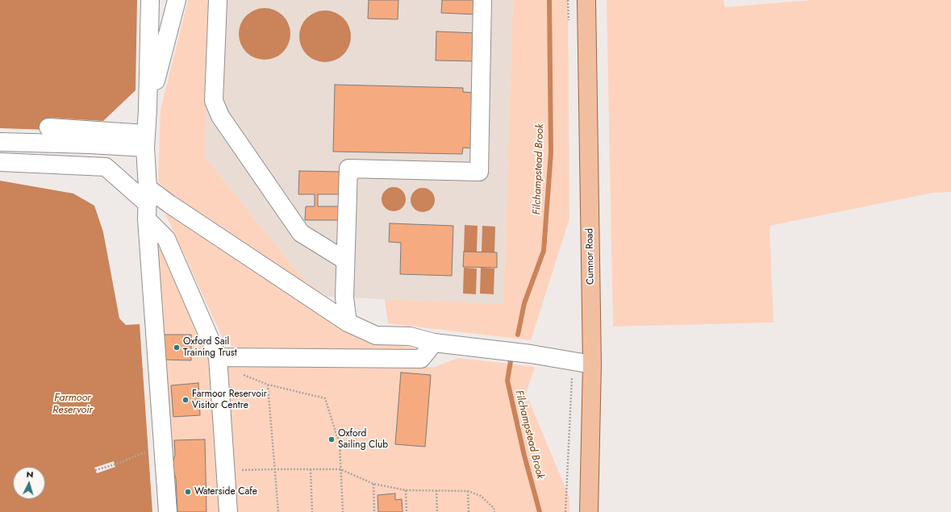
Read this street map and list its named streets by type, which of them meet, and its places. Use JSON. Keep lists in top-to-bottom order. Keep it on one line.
{"streets":{"main road":["Cumnor Road"]},"water":["Filchampstead Brook","Farmoor Reservoir"],"places":["Oxford Sail Training Trust","Farmoor Reservoir Visitor Centre","Oxford Sailing Club","Waterside Cafe"],"north":"top"}
